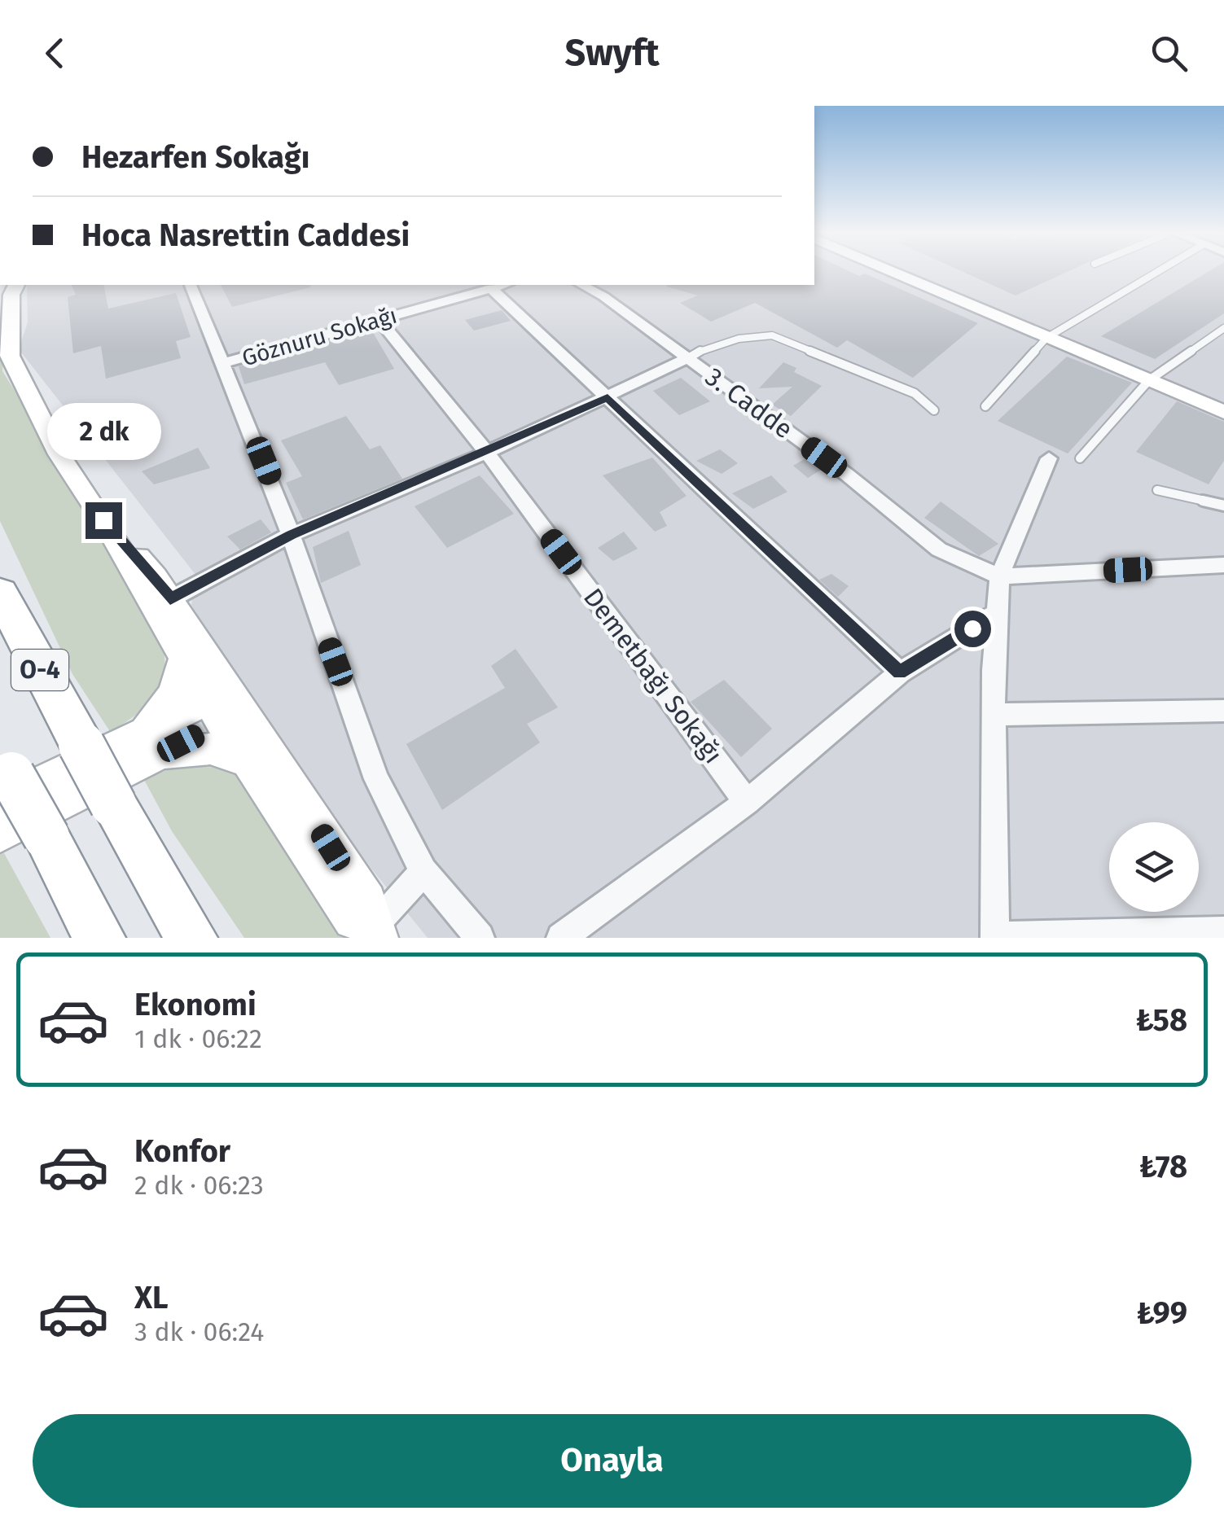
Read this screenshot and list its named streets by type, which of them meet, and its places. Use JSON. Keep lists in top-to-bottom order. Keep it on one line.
{"streets":{"highway":["O-4"],"street":["Göznuru Sokağı","3. Cadde","Demetbağı Sokağı"]},"crossings":[["Göznuru Sokağı","Demetbağı Sokağı"]],"page":{"header":"Swyft","banner":["Hezarfen Sokağı","Hoca Nasrettin Caddesi"],"bubble":"2 dk","list":[{"name":"Ekonomi","note":"1 dk · 06:22","value":"₺58"},{"name":"Konfor","note":"2 dk · 06:23","value":"₺78"},{"name":"XL","note":"3 dk · 06:24","value":"₺99"}],"buttons":"Onayla"}}
